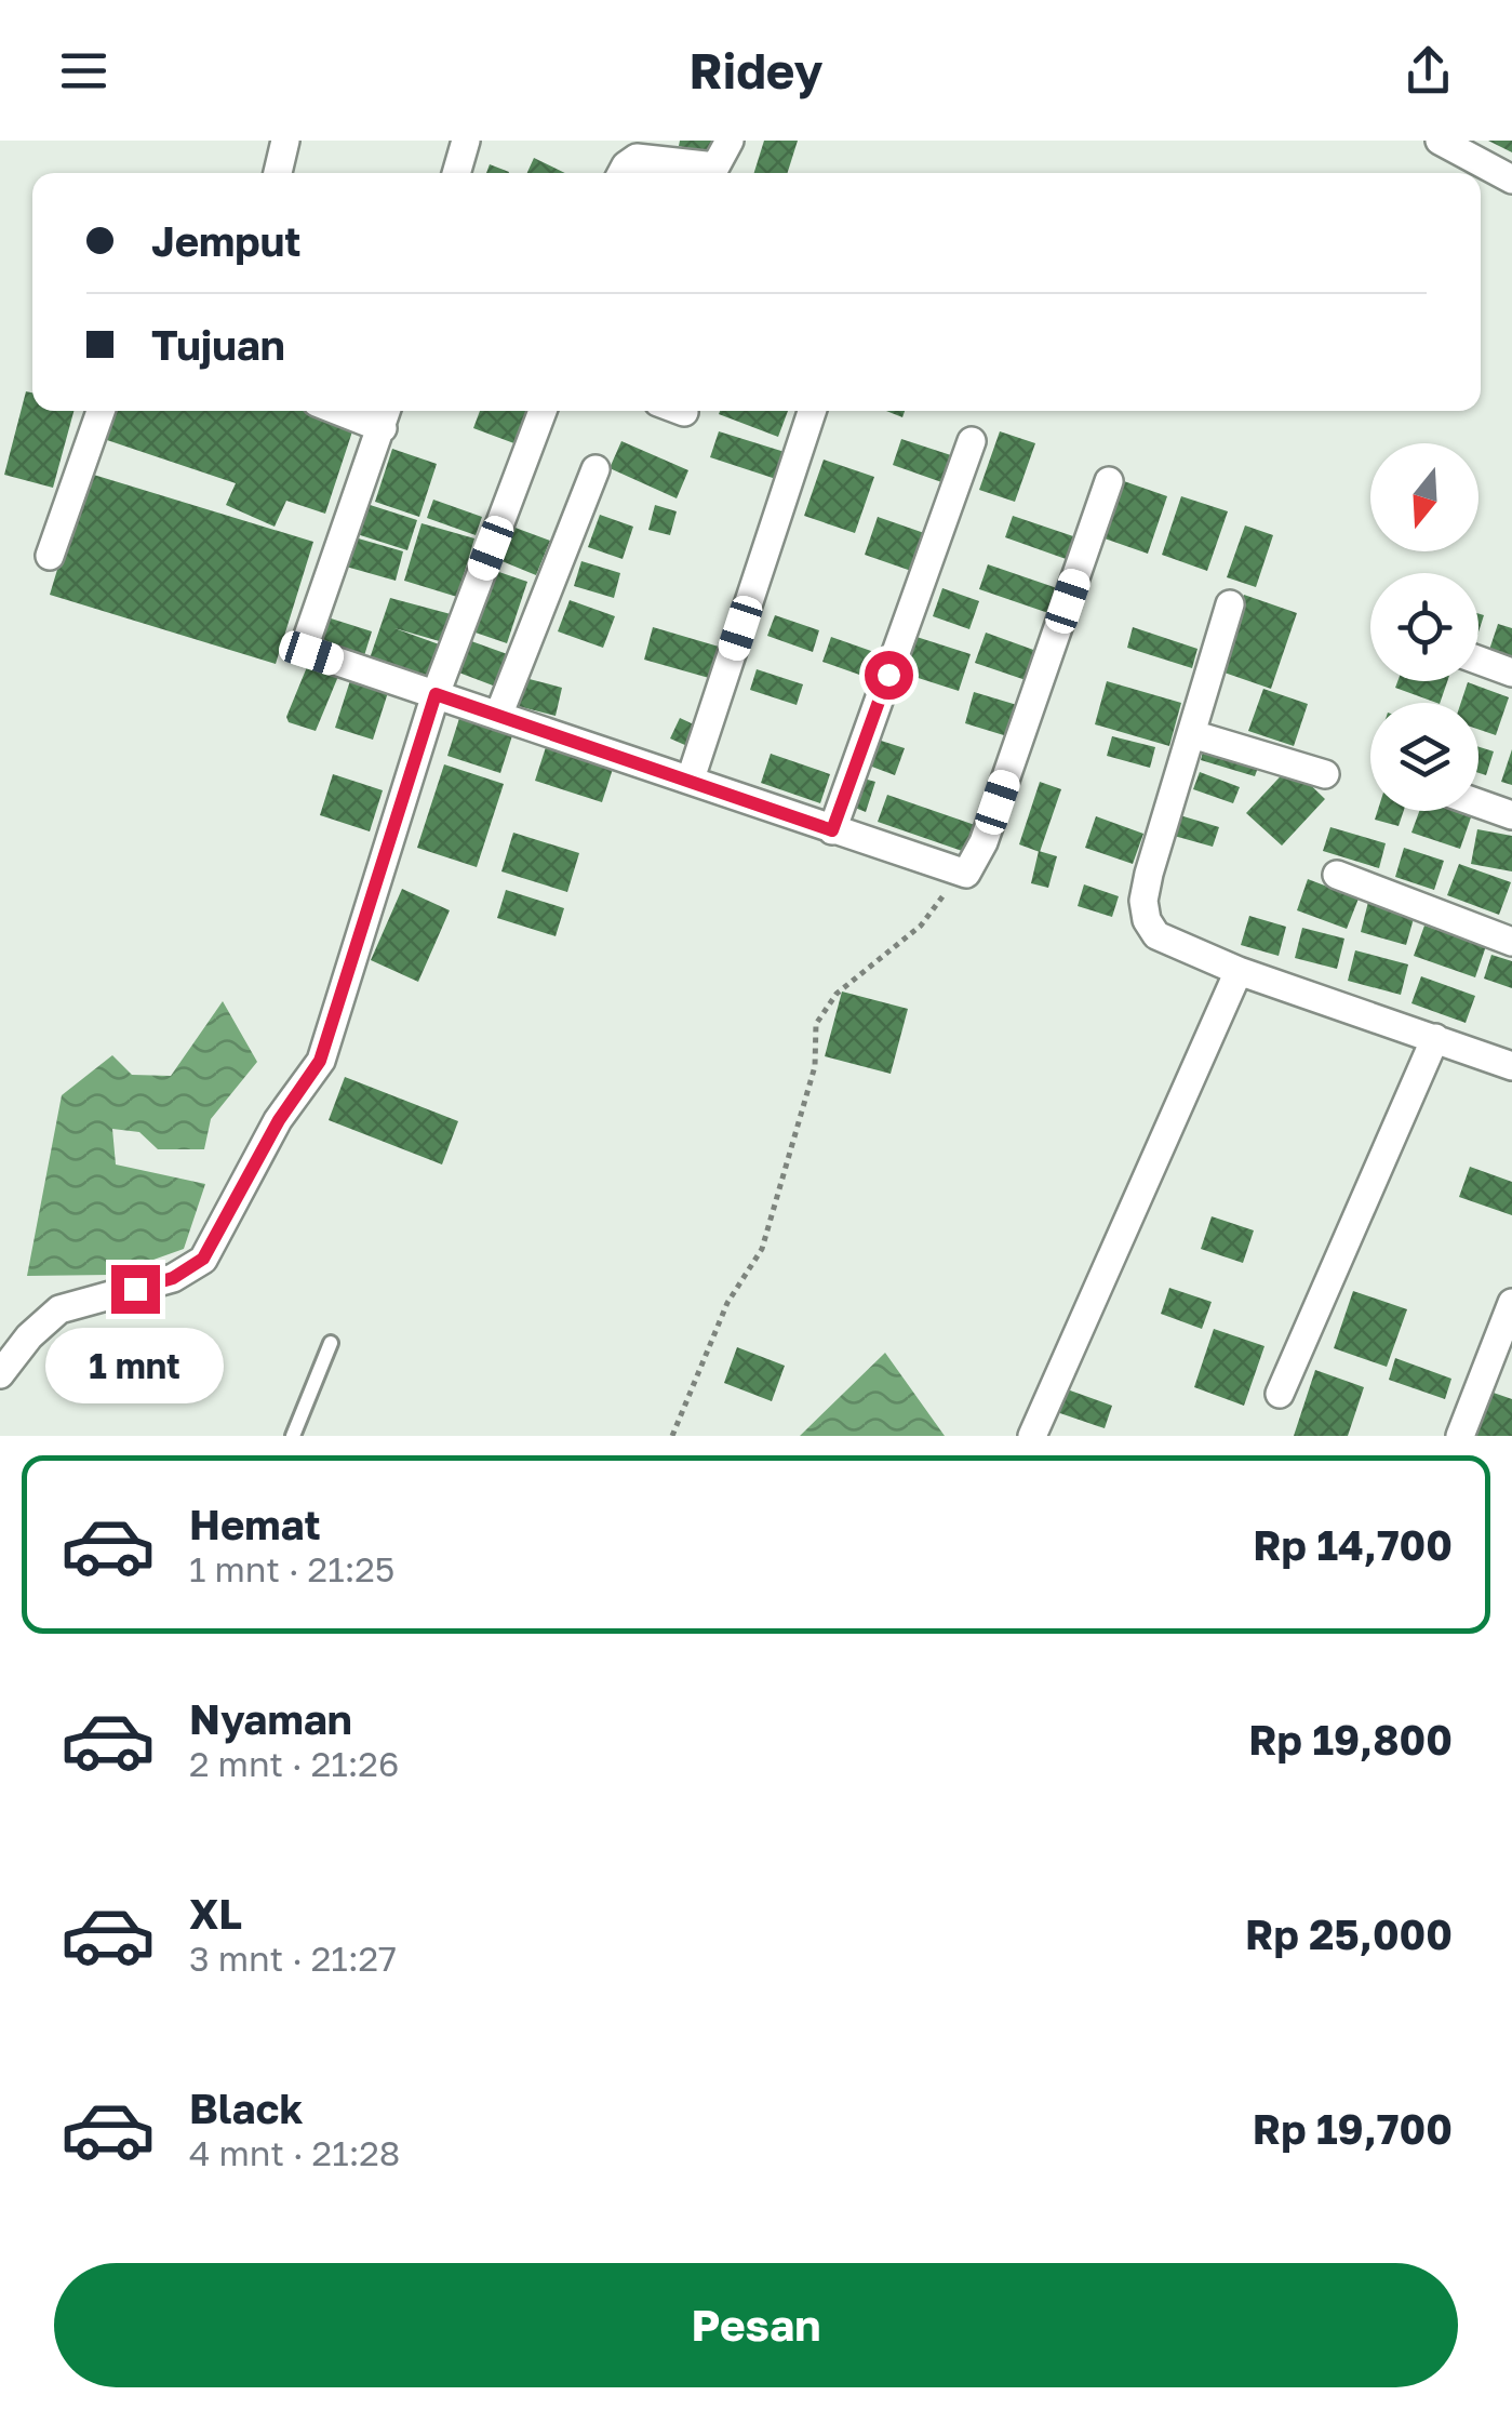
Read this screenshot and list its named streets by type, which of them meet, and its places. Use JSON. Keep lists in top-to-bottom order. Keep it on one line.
{"north":"bottom","page":{"header":"Ridey","banner":["Jemput","Tujuan"],"bubble":"1 mnt","list":[{"name":"Hemat","note":"1 mnt · 21:25","value":"Rp 14,700"},{"name":"Nyaman","note":"2 mnt · 21:26","value":"Rp 19,800"},{"name":"XL","note":"3 mnt · 21:27","value":"Rp 25,000"},{"name":"Black","note":"4 mnt · 21:28","value":"Rp 19,700"}],"buttons":"Pesan"}}
